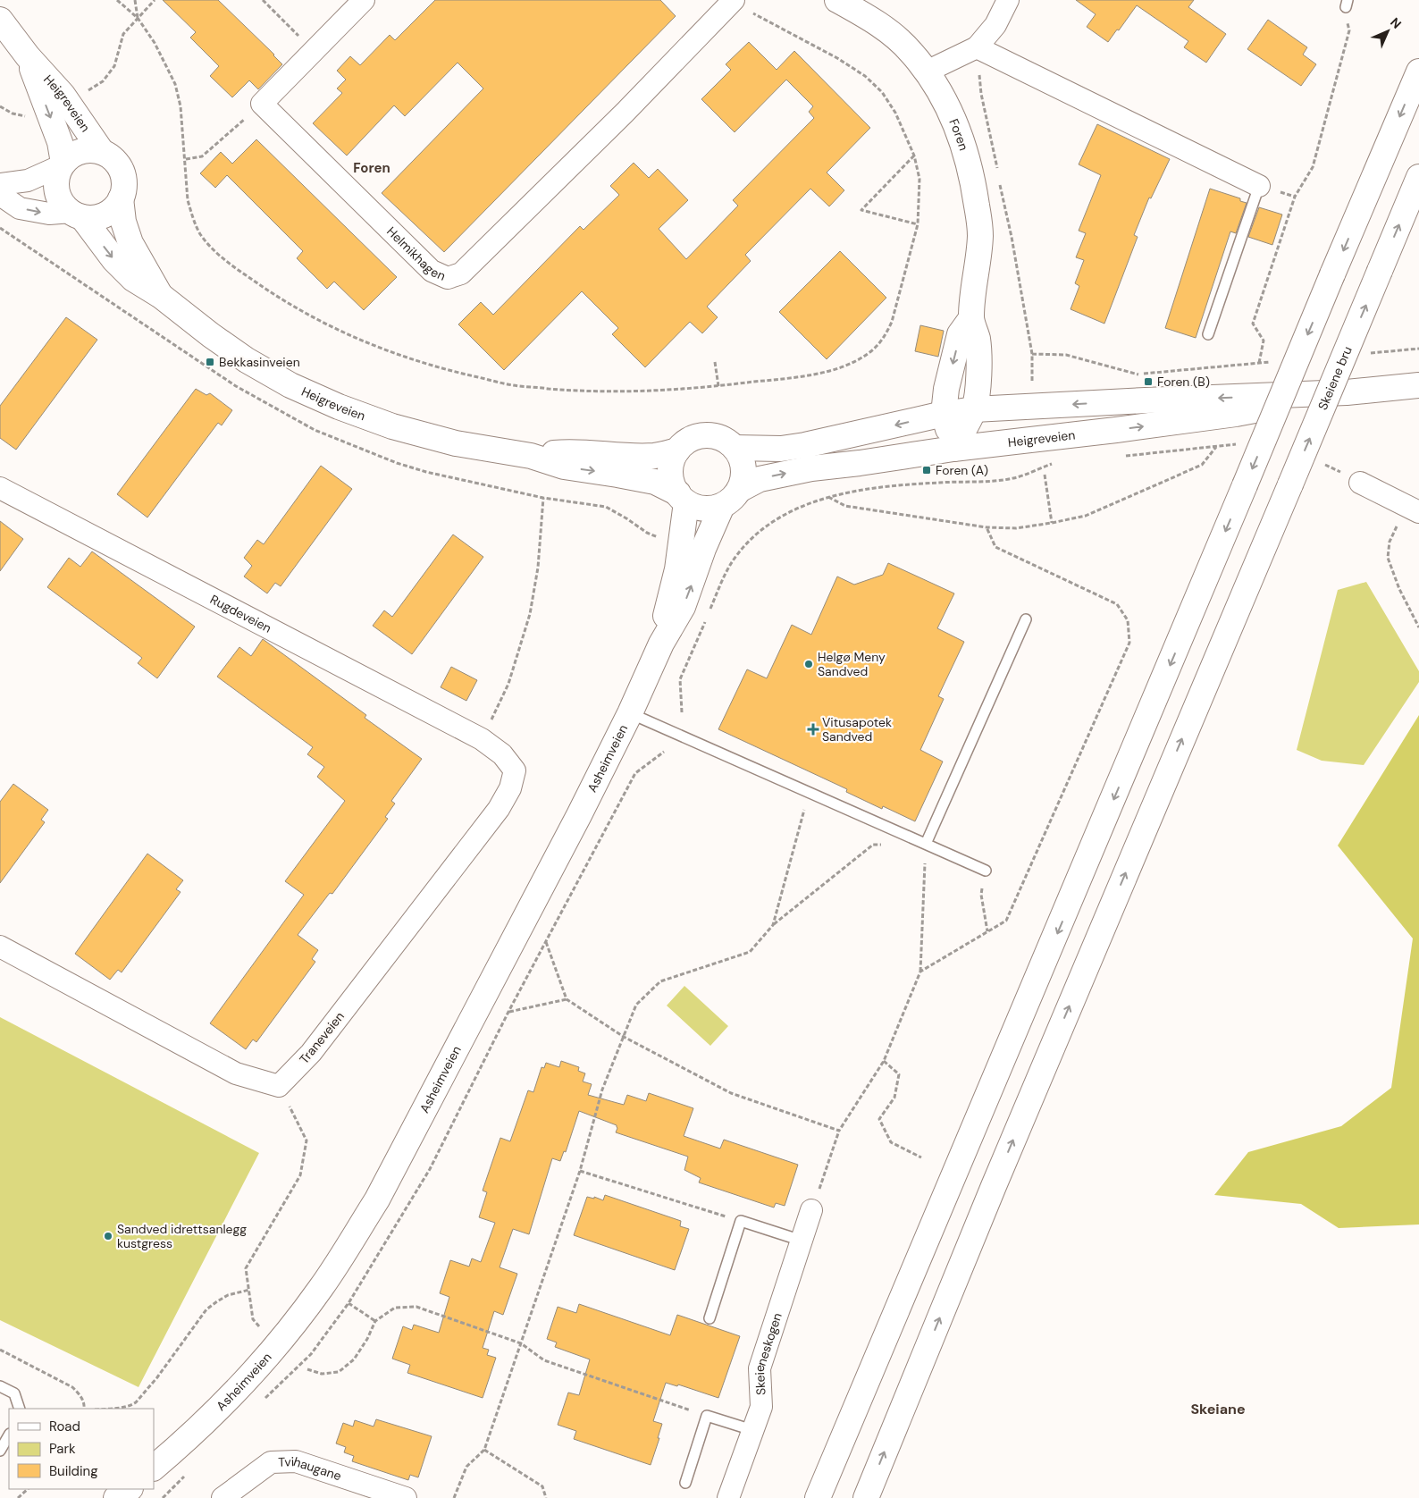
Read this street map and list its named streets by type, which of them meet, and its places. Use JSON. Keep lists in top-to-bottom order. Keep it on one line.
{"streets":{"main road":["Heigreveien","Foren","Skeiene bru","Asheimveien"],"street":["Helmikhagen","Rugdeveien","Traneveien","Skeieneskogen","Tvihaugane"]},"crossings":[["Heigreveien","Foren"],["Heigreveien","Asheimveien"],["Rugdeveien","Traneveien"]],"districts":["Foren","Skeiane"],"places":{"transit":["Bekkasinveien","Foren (B)","Foren (A)"],"other":["Helgø Meny Sandved","Sandved idrettsanlegg kustgress"],"health":["Vitusapotek Sandved"]},"legend":["Road","Park","Building"],"north":"top right"}
